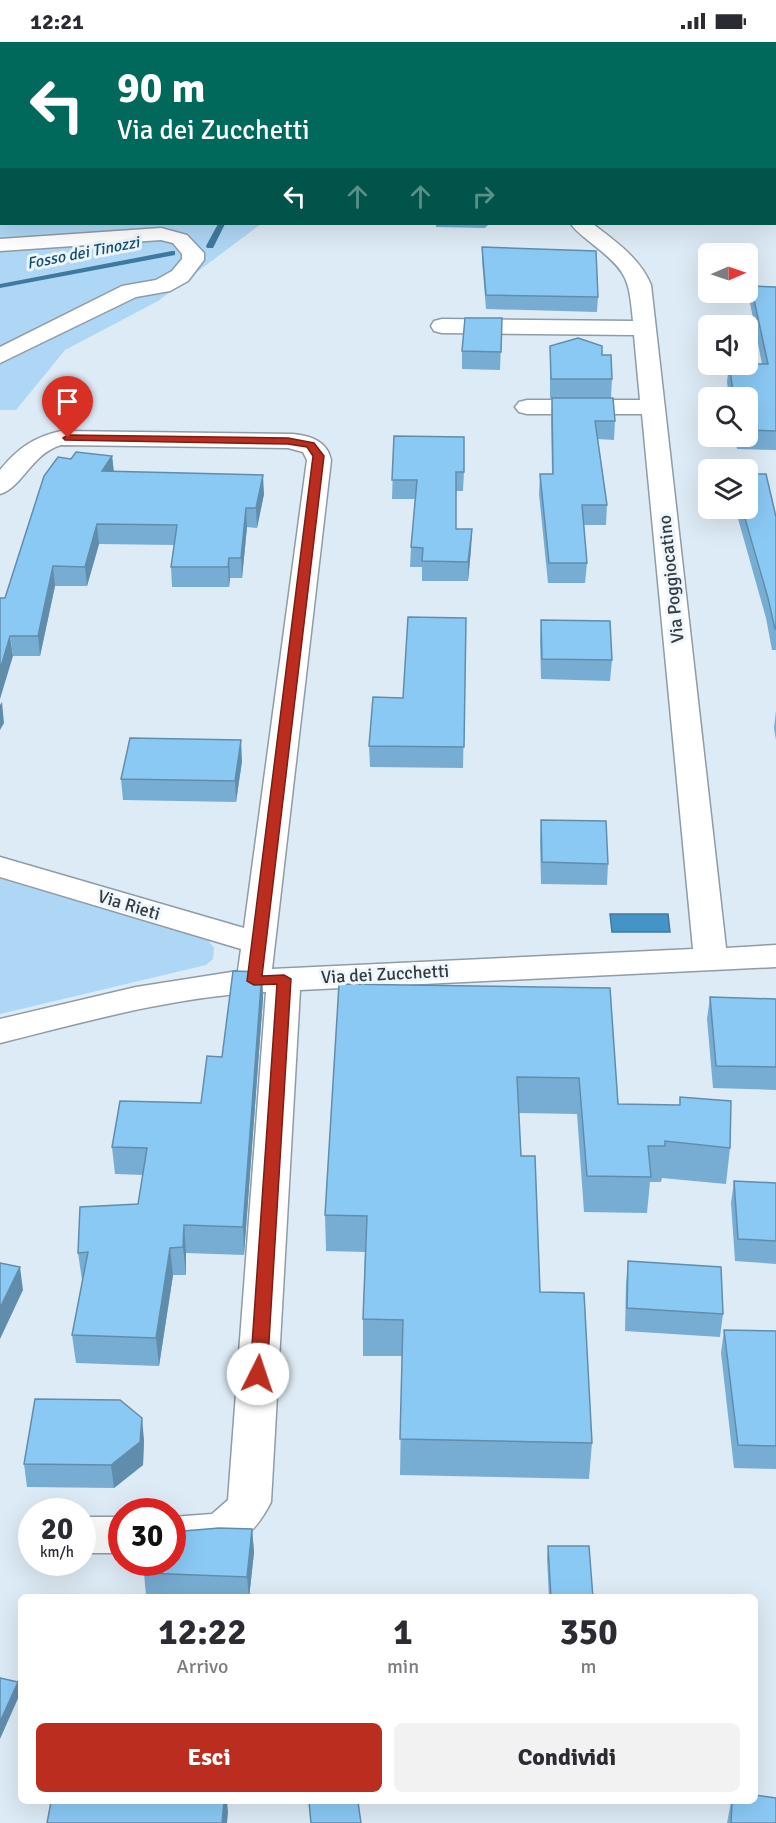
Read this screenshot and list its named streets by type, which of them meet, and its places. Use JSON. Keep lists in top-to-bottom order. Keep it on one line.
{"streets":{"street":["Via Poggiocatino","Via Rieti","Via dei Zucchetti"]},"crossings":[["Via Poggiocatino","Via dei Zucchetti"]],"water":["Fosso dei Tinozzi"],"north":"right","page":{"status":"12:21","turn":["90 m","Via dei Zucchetti"],"speed":"20 km/h","limit":"30","eta":["12:22","Arrivo","1","min","350","m"],"buttons":["Esci","Condividi"]}}
